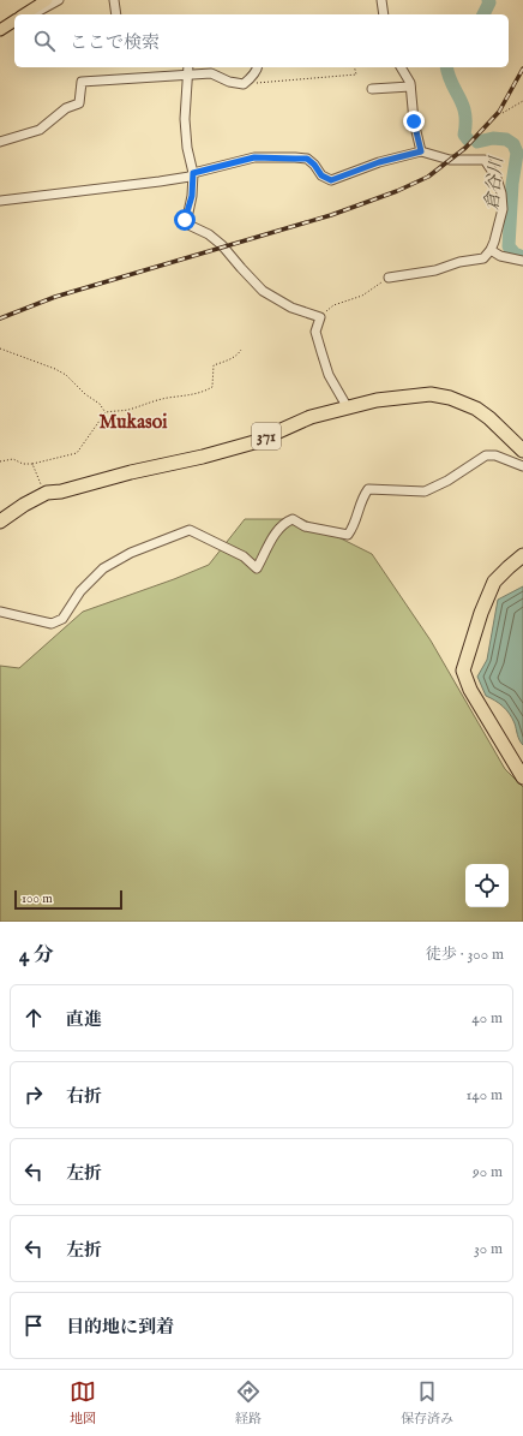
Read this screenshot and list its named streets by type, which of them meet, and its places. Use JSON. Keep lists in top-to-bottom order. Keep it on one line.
{"streets":{"highway":["371"]},"districts":["Mukasoi"],"water":["倉谷川"],"scale_bar":"100 m","page":{"search":"ここで検索","scale":"100 m","heading":["4 分","徒歩 · 300 m"],"list":[["直進","40 m"],["右折","140 m"],["左折","90 m"],["左折","30 m"],"目的地に到着"],"nav":["地図","経路","保存済み"]}}
